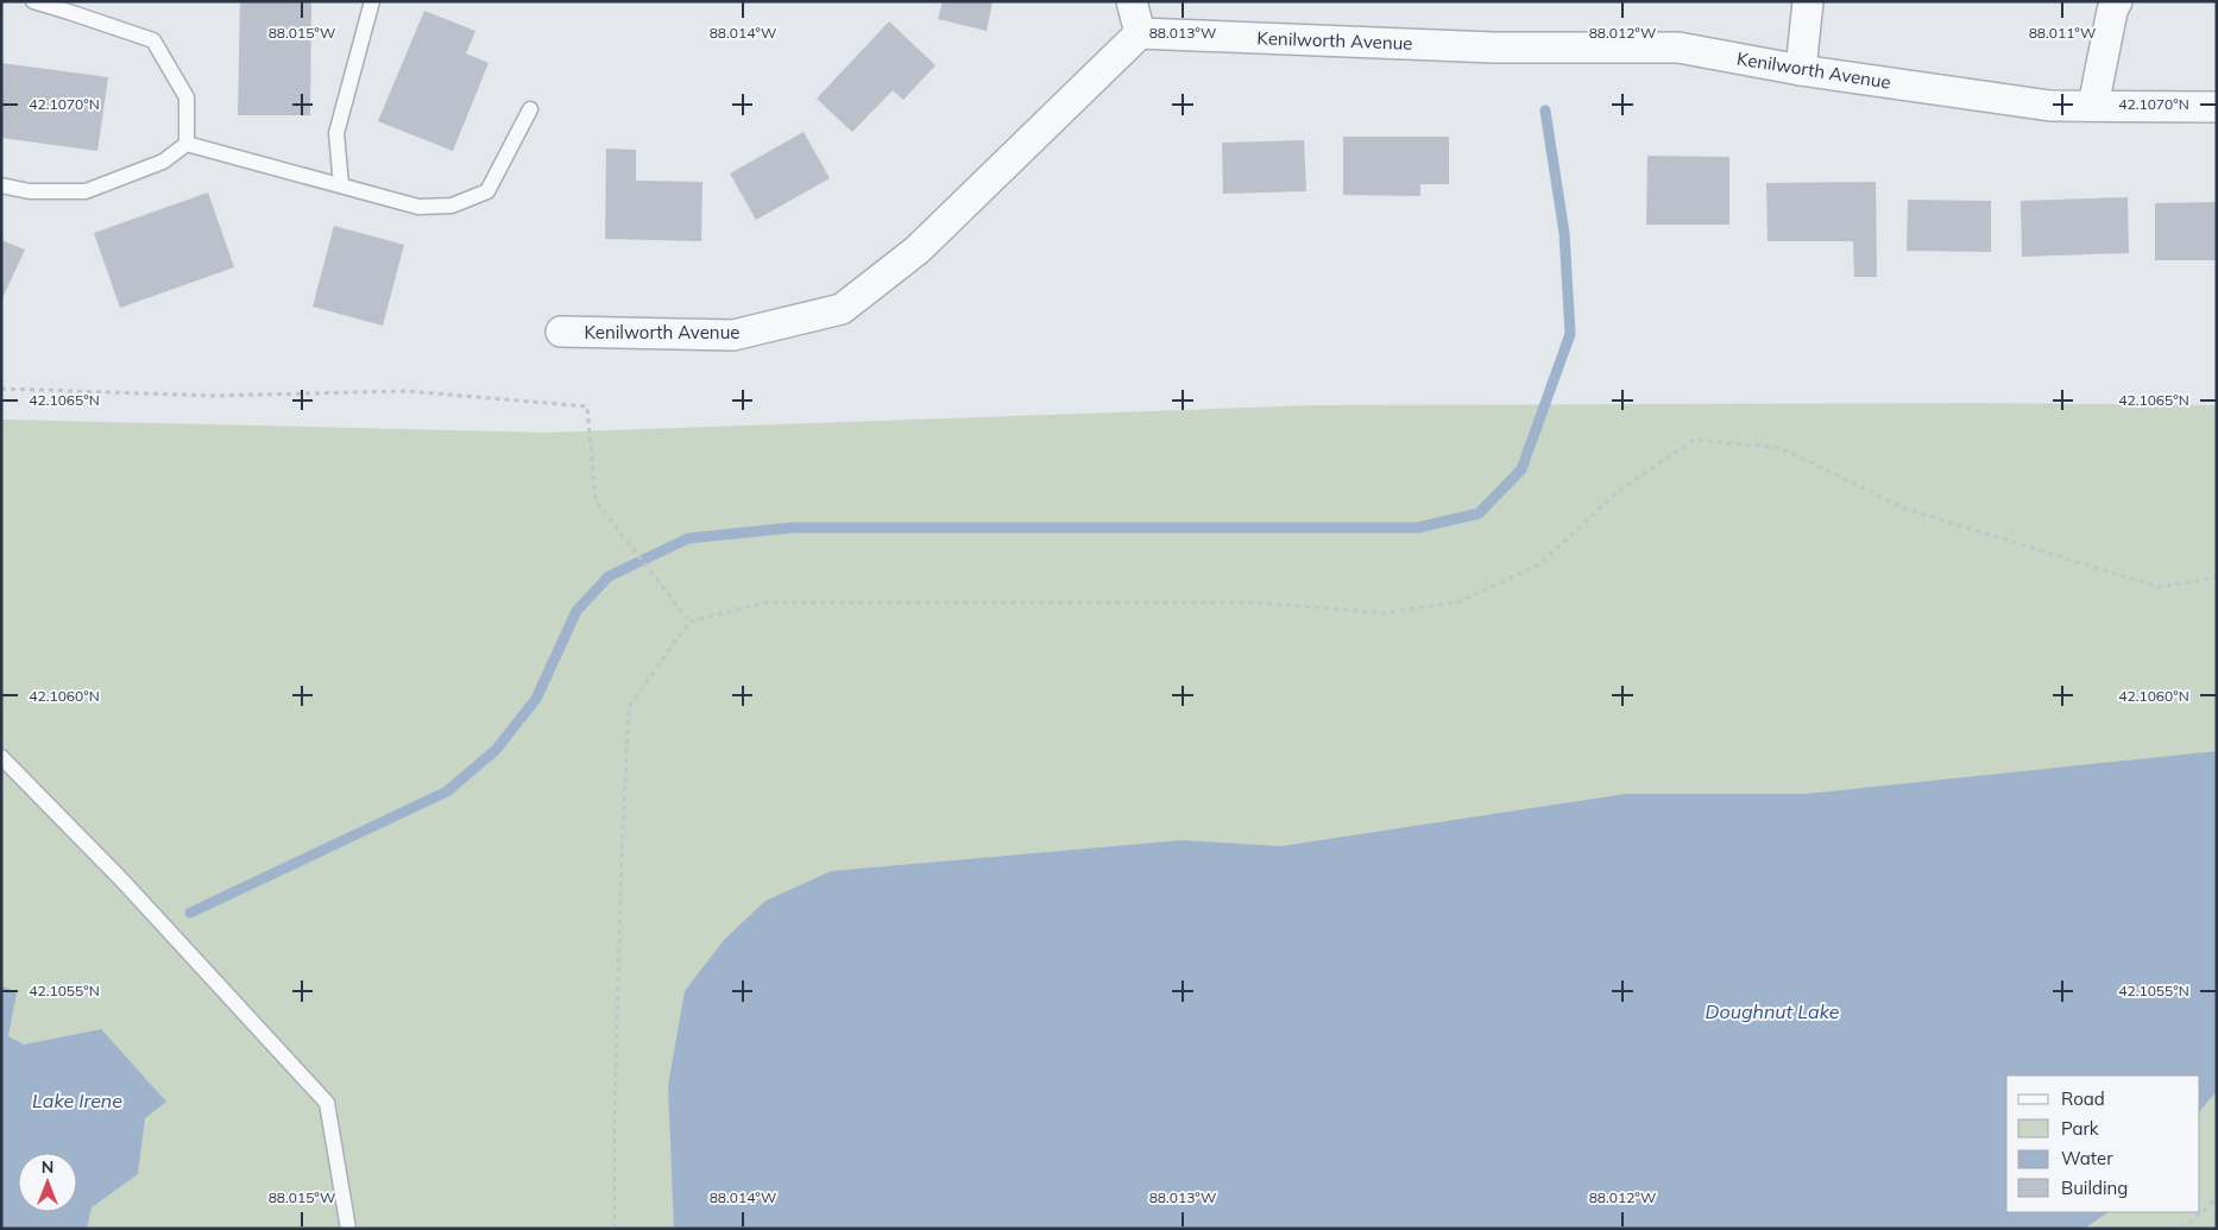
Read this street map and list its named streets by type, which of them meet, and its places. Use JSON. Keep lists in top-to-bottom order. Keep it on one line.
{"streets":{"street":["Kenilworth Avenue"]},"water":["Doughnut Lake","Lake Irene"],"legend":["Road","Park","Water","Building"],"north":"top","coordinates":["88.015°W","88.014°W","88.013°W","88.012°W","88.011°W","42.1070°N","42.1065°N","42.1060°N","42.1055°N"]}
